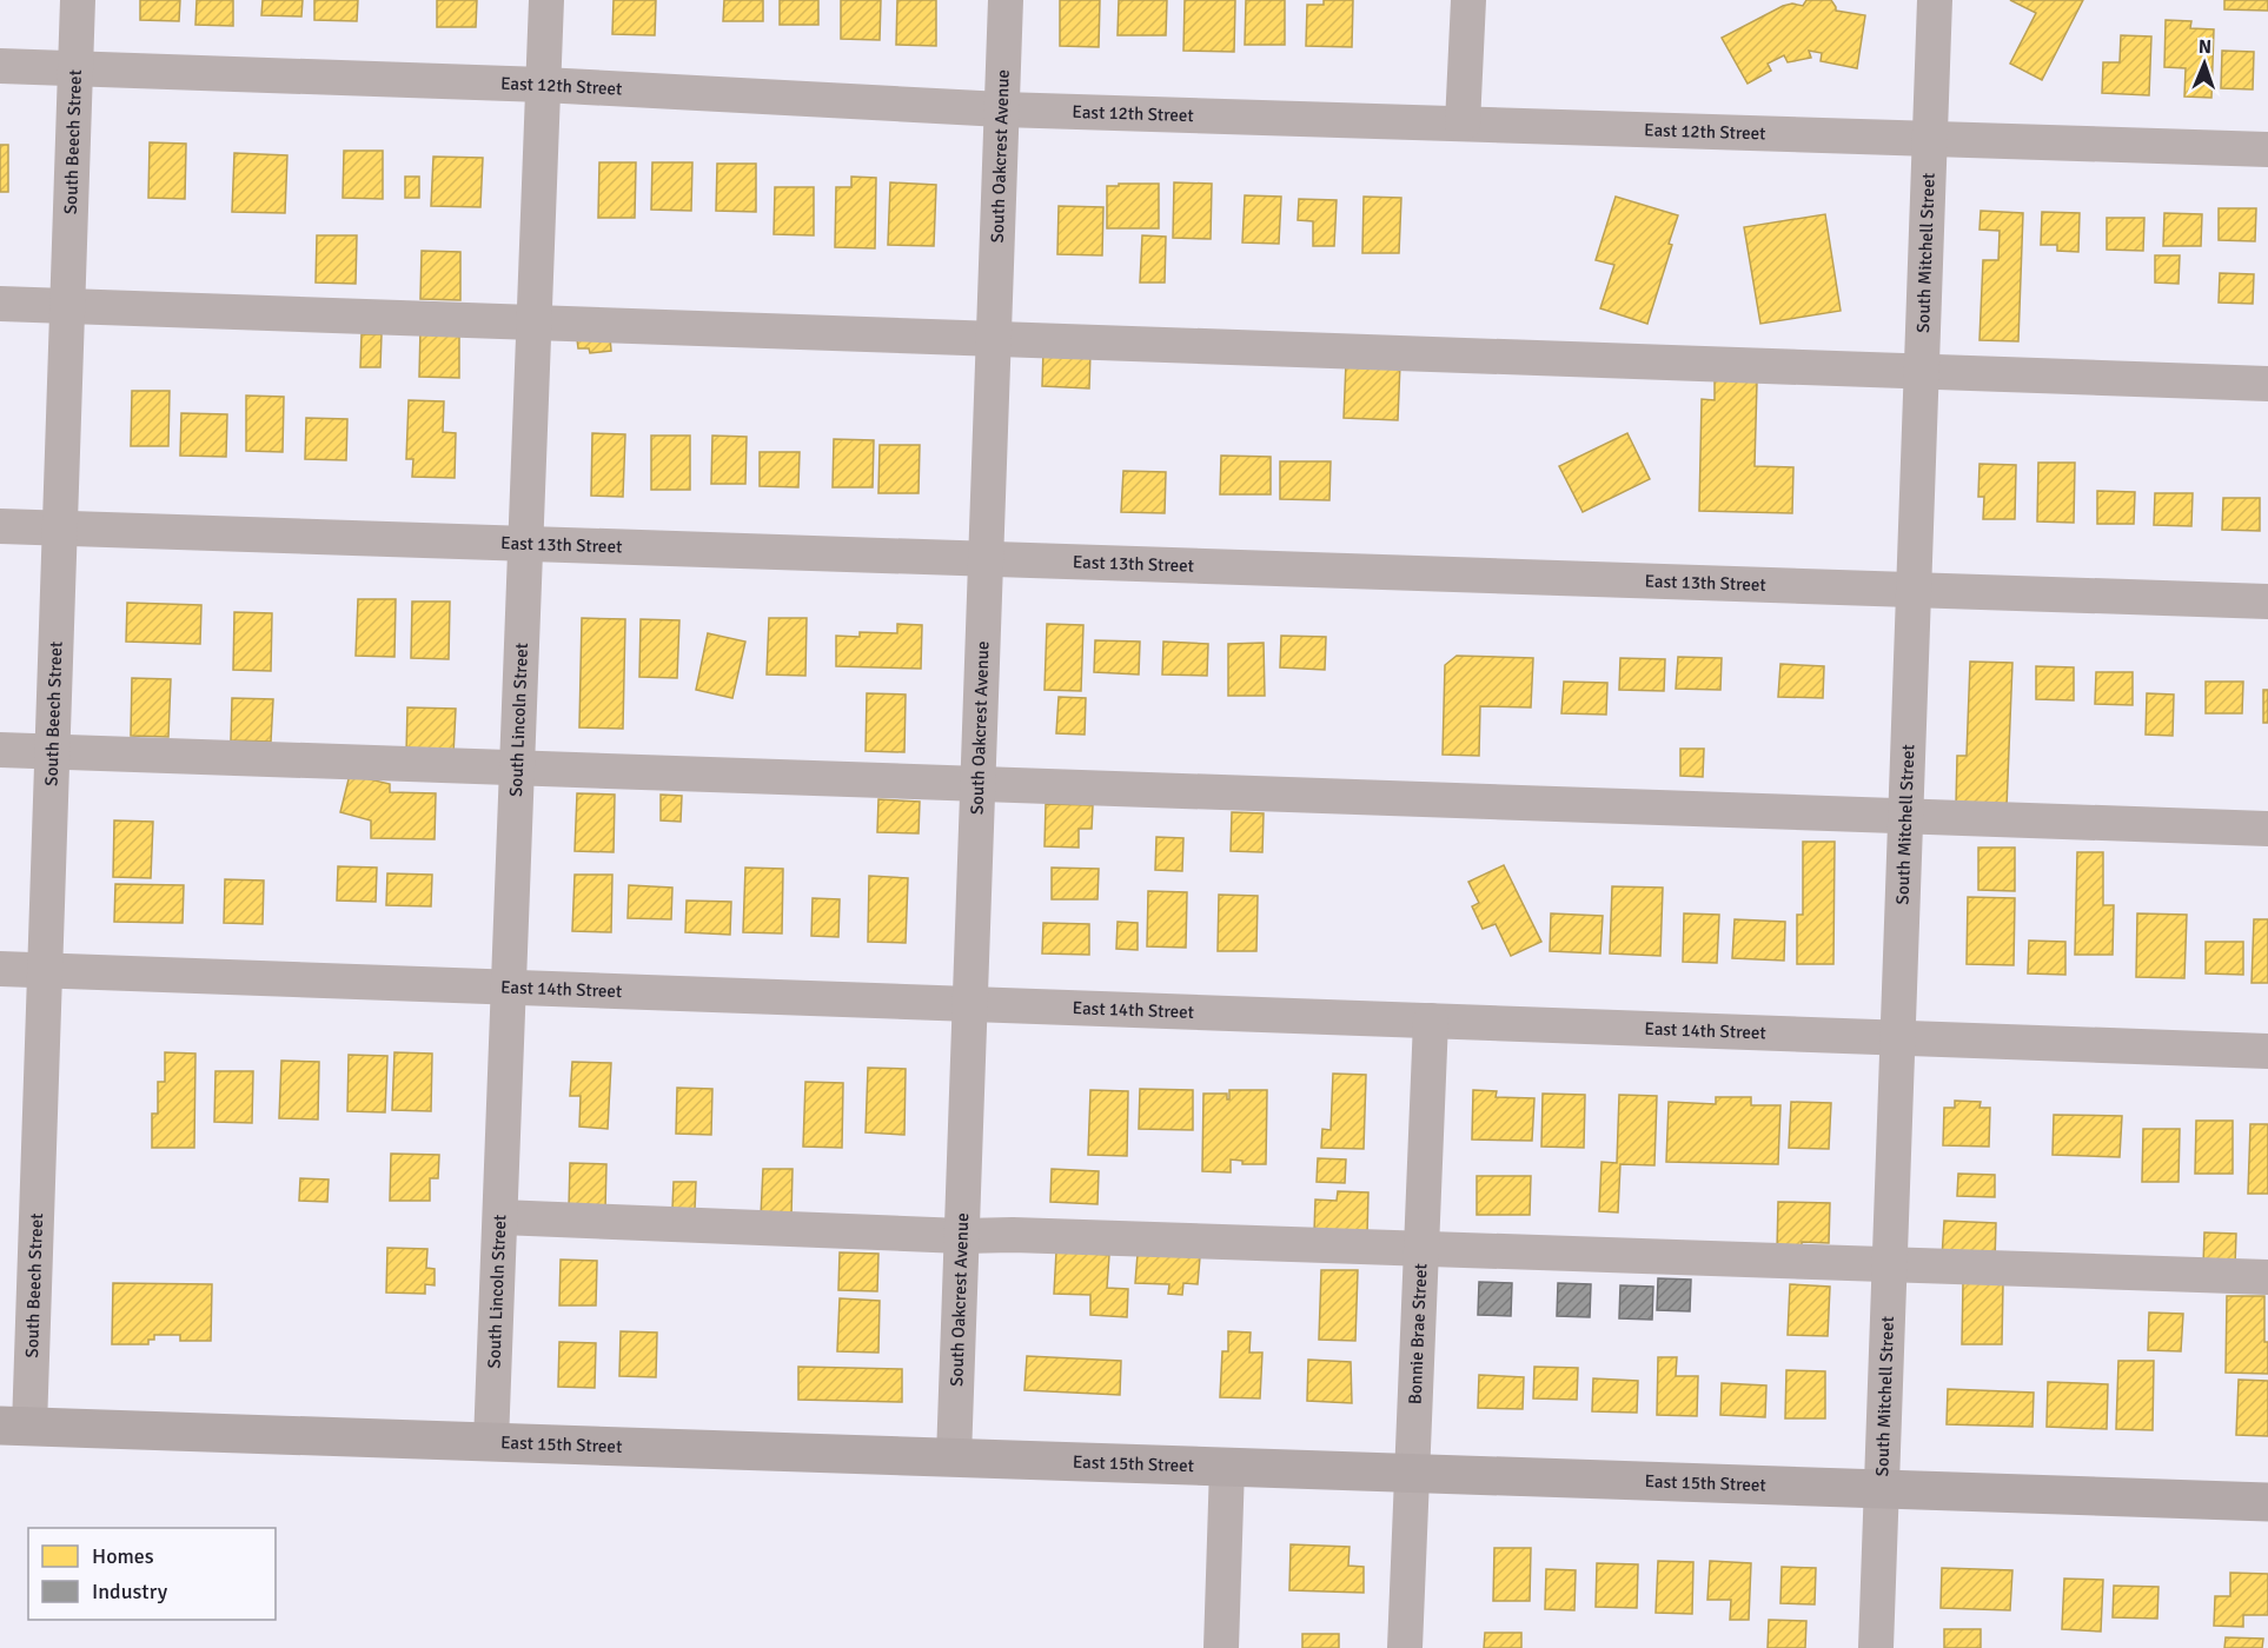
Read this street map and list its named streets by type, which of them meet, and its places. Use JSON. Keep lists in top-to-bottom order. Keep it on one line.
{"streets":{"main road":["East 15th Street"],"street":["East 12th Street","South Beech Street","South Oakcrest Avenue","South Mitchell Street","East 13th Street","South Lincoln Street","East 14th Street","Bonnie Brae Street"]},"crossings":[["East 12th Street","South Beech Street"],["East 12th Street","South Oakcrest Avenue"],["East 12th Street","South Mitchell Street"],["East 12th Street","South Lincoln Street"],["South Beech Street","East 13th Street"],["South Beech Street","East 14th Street"],["South Beech Street","East 15th Street"],["South Oakcrest Avenue","East 13th Street"],["South Oakcrest Avenue","East 14th Street"],["South Oakcrest Avenue","East 15th Street"],["South Mitchell Street","East 13th Street"],["South Mitchell Street","East 14th Street"],["South Mitchell Street","East 15th Street"],["East 13th Street","South Lincoln Street"],["South Lincoln Street","East 14th Street"],["South Lincoln Street","East 15th Street"],["East 14th Street","Bonnie Brae Street"],["Bonnie Brae Street","East 15th Street"]],"legend":["Homes","Industry"],"north":"top"}
